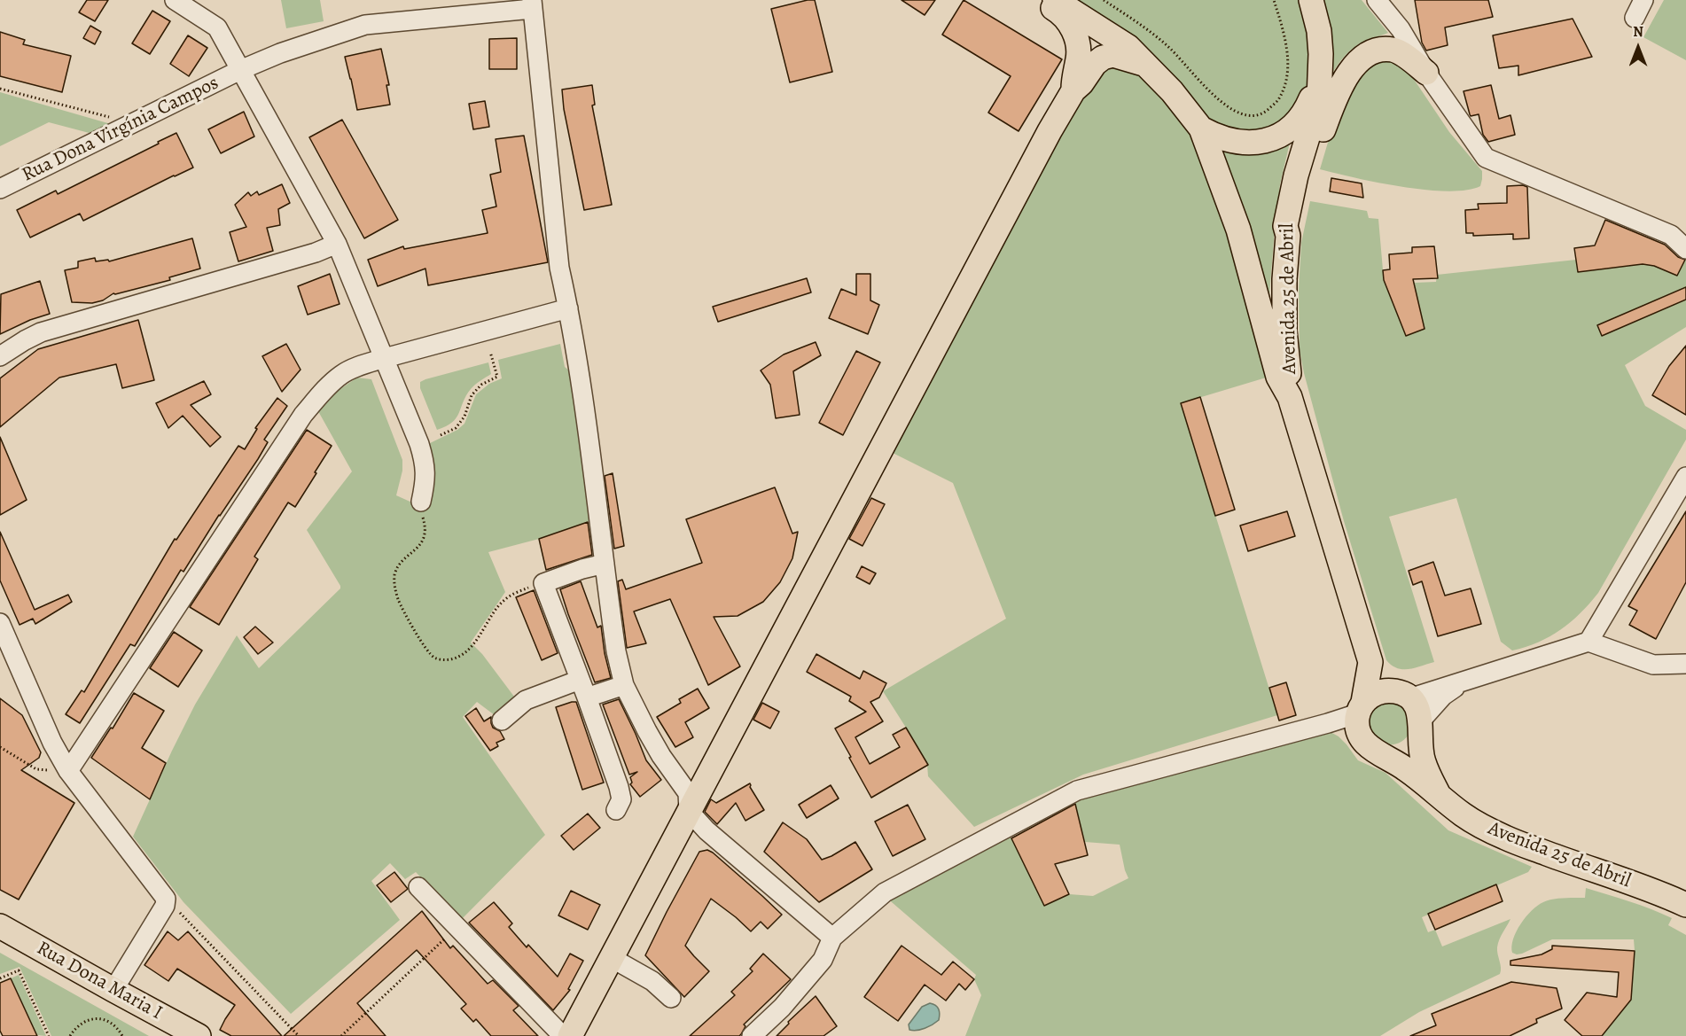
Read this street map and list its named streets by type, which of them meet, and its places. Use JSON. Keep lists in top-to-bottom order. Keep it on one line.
{"streets":{"main road":["Avenida 25 de Abril","Rua Dona Maria I"],"street":["Rua Dona Virgínia Campos"]},"north":"top"}
